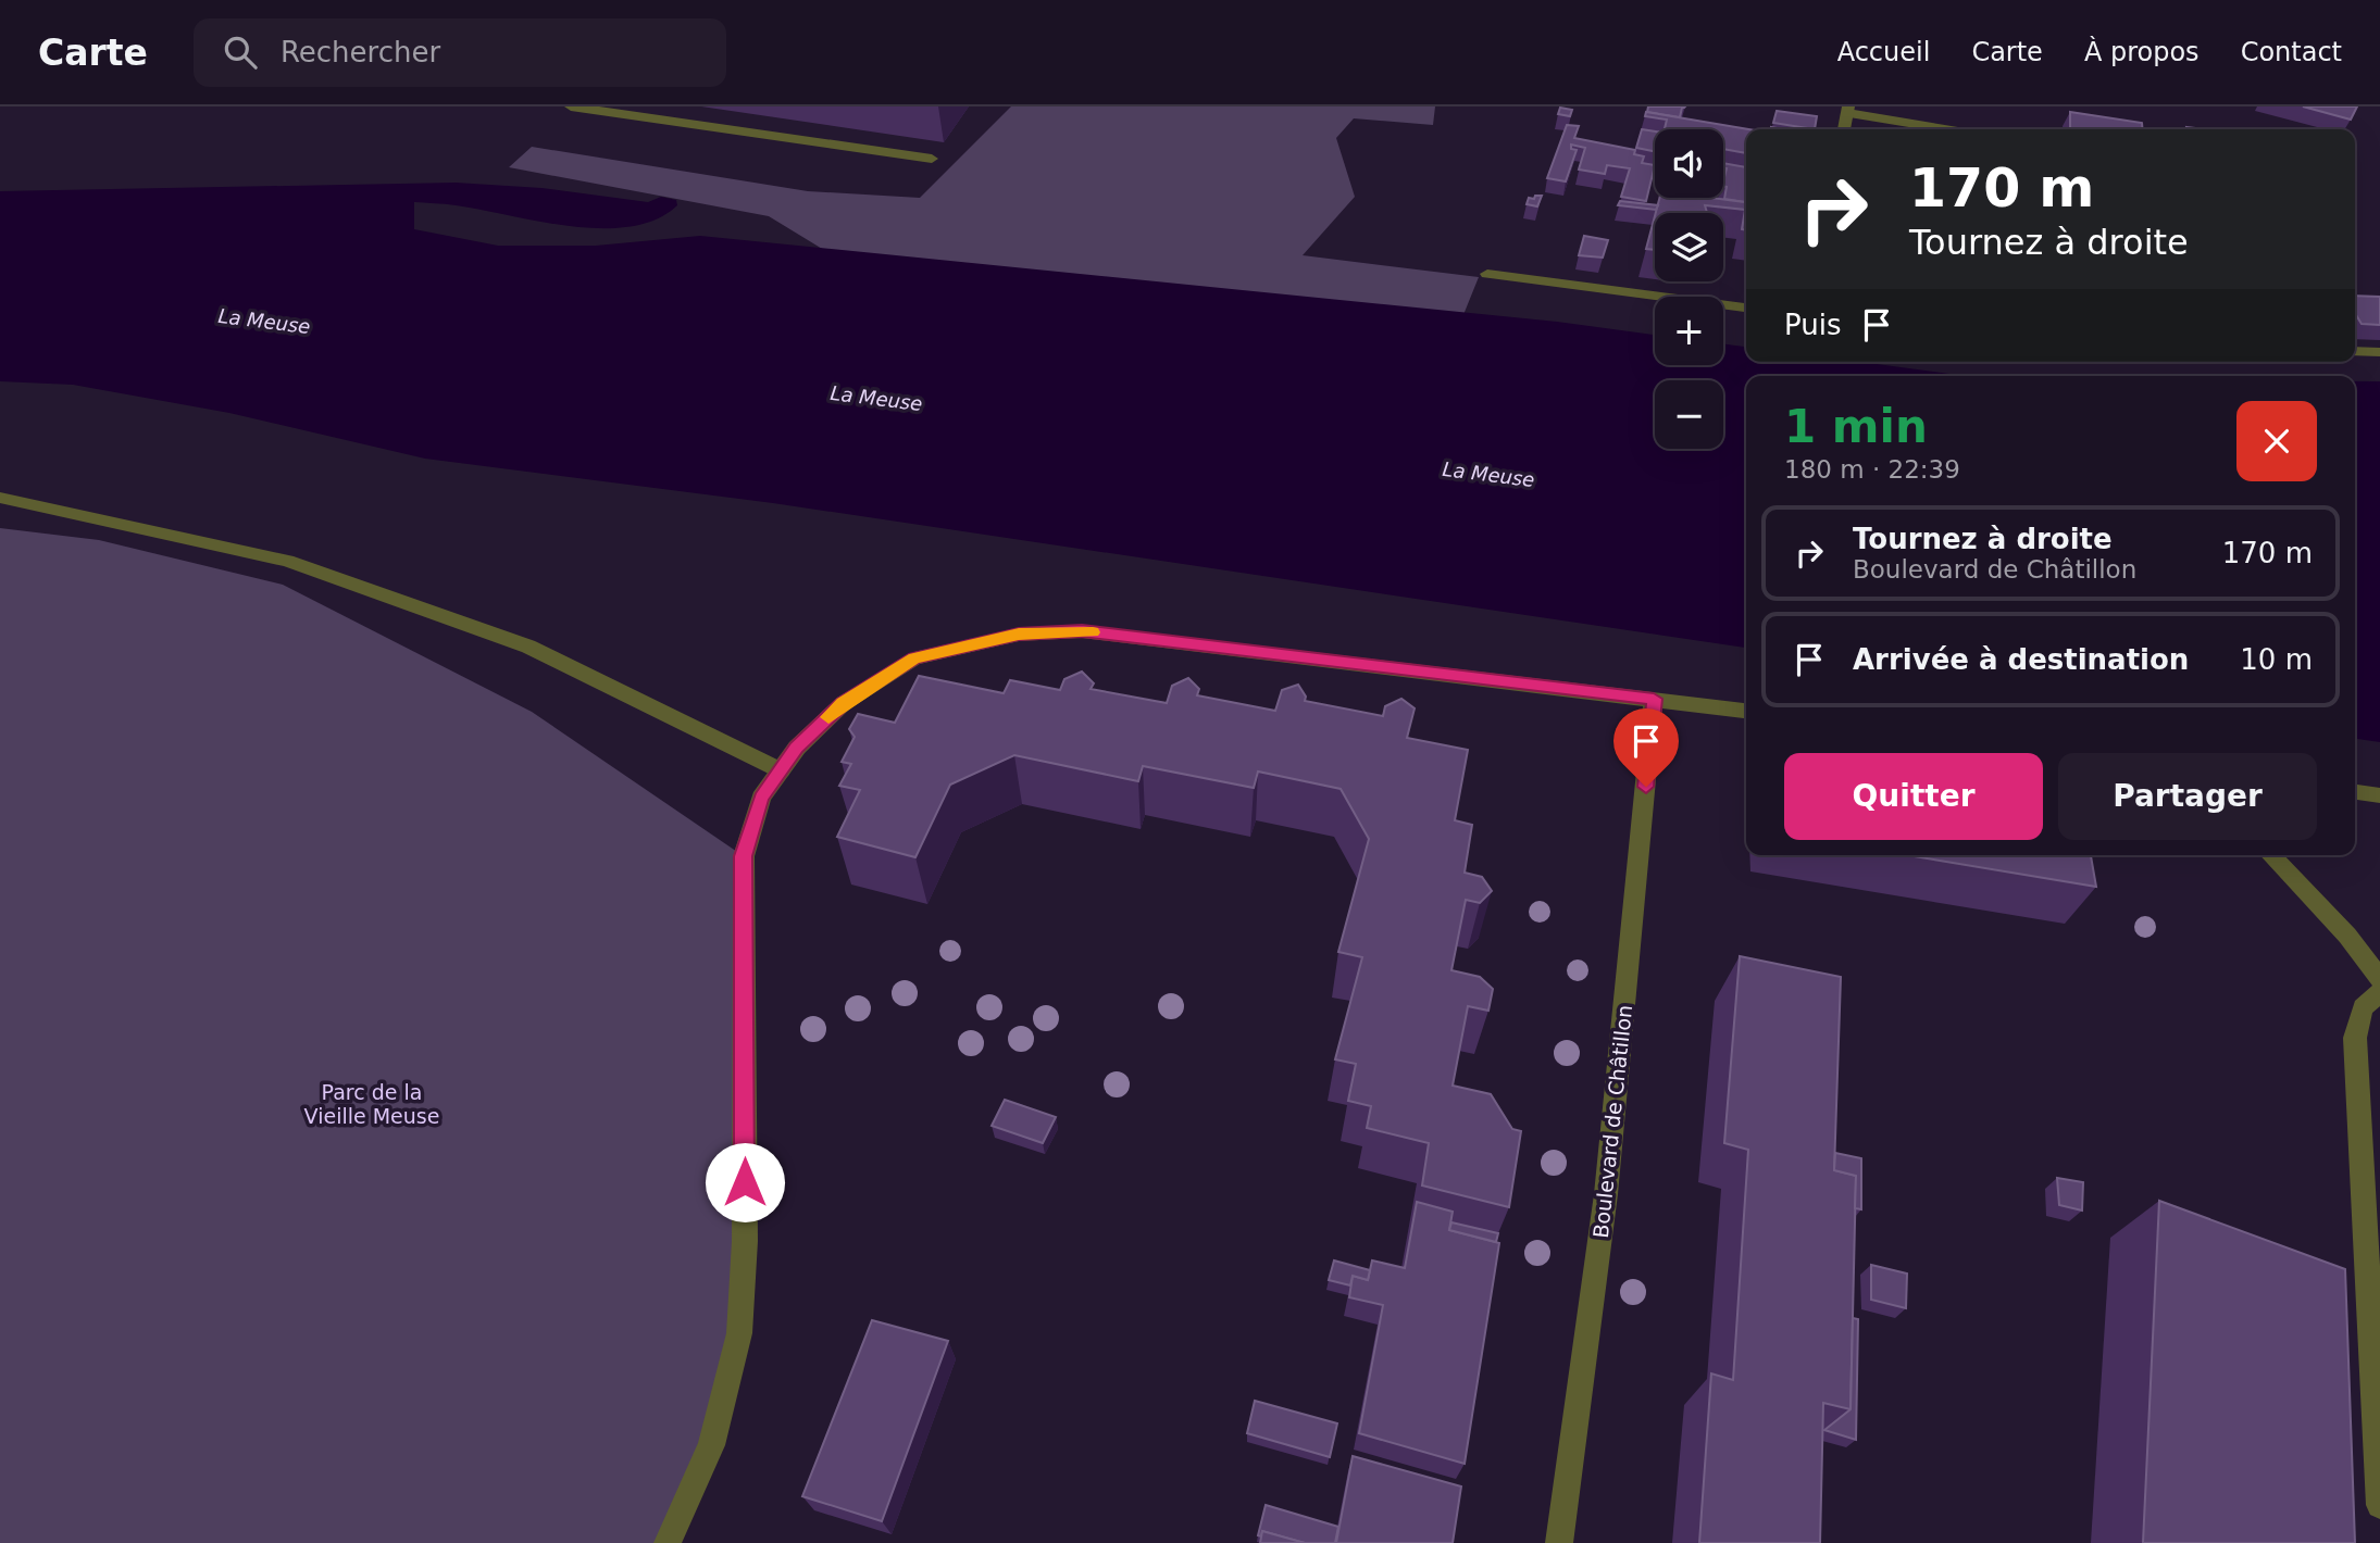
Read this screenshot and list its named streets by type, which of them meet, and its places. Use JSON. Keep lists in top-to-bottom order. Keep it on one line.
{"streets":{"street":["Boulevard de Châtillon"]},"water":["La Meuse"],"parks":["Parc de la Vieille Meuse"],"page":{"header":"Carte","search":"Rechercher","nav":["Accueil","Carte","À propos","Contact"],"map_buttons":["+","−"],"turn":["170 m","Tournez à droite"],"then":"Puis","heading":["1 min","180 m · 22:39"],"list":[{"name":"Tournez à droite","note":"Boulevard de Châtillon","value":"170 m"},{"name":"Arrivée à destination","value":"10 m"}],"buttons":["Quitter","Partager"]}}
